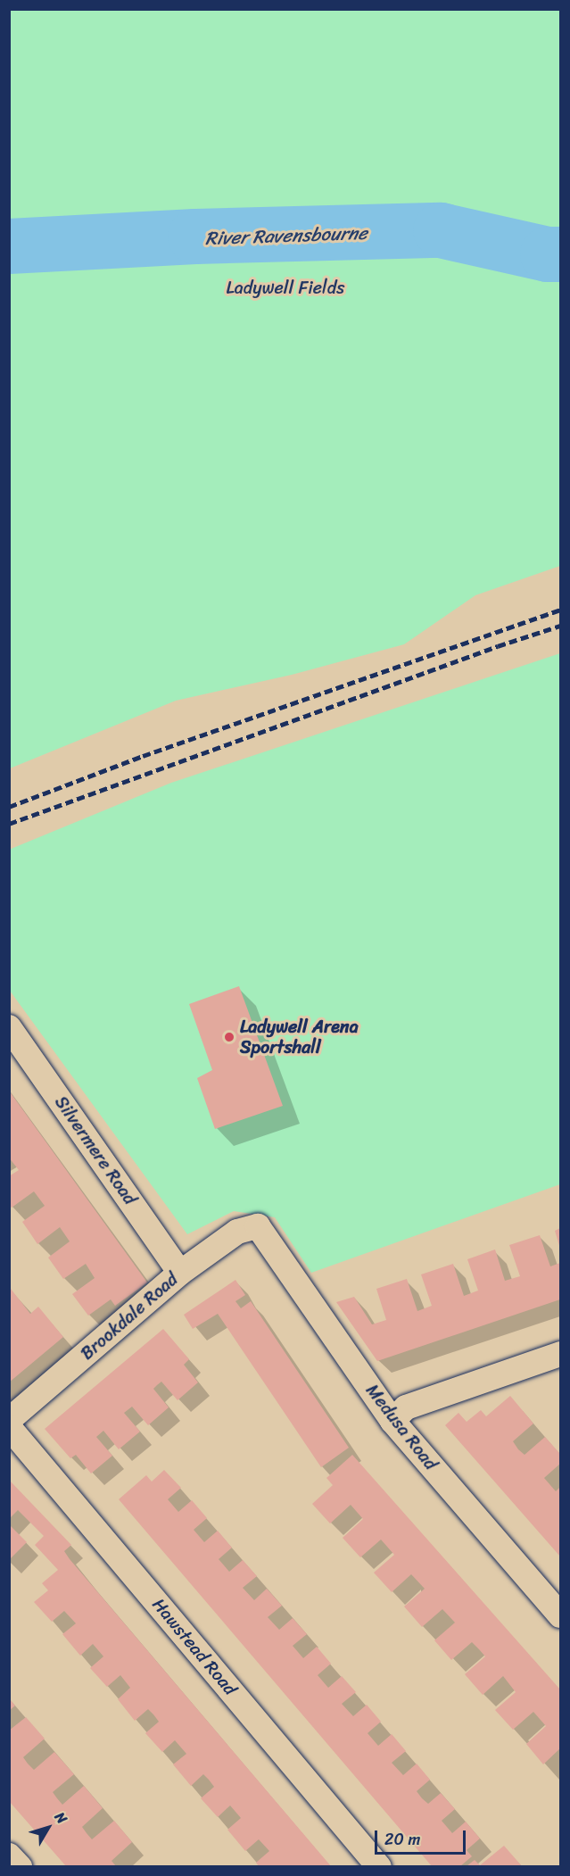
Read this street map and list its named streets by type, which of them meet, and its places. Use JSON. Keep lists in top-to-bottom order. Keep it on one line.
{"streets":{"street":["Silvermere Road","Brookdale Road","Medusa Road","Hawstead Road"]},"crossings":[["Silvermere Road","Brookdale Road"],["Brookdale Road","Medusa Road"]],"water":["River Ravensbourne"],"parks":["Ladywell Fields"],"places":["Ladywell Arena Sportshall"],"scale_bar":"20 m","north":"top right"}
